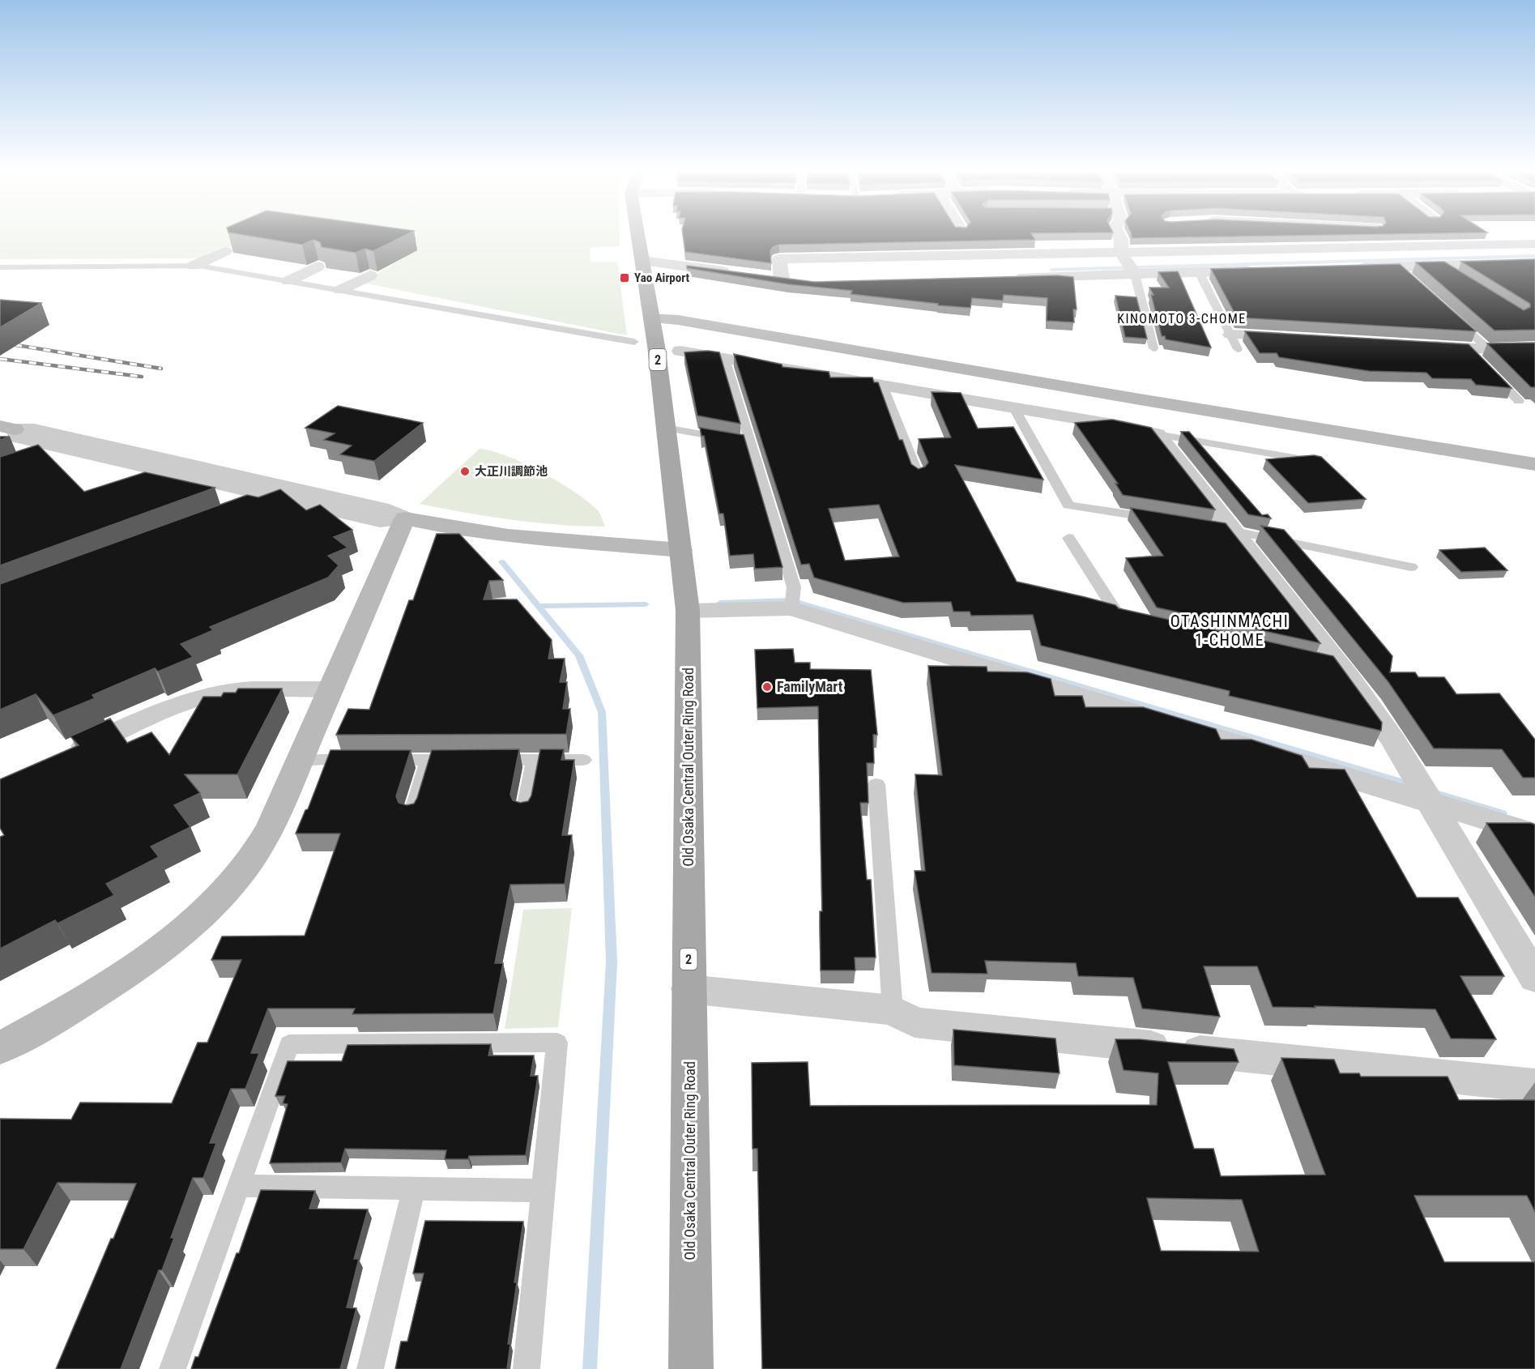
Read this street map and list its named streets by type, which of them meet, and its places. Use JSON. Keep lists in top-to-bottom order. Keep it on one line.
{"streets":{"main road":["2","Old Osaka Central Outer Ring Road"]},"districts":["KINOMOTO 3-CHOME","OTASHINMACHI 1-CHOME"],"places":{"transit":["Yao Airport"],"other":["大正川調節池","FamilyMart"]}}
